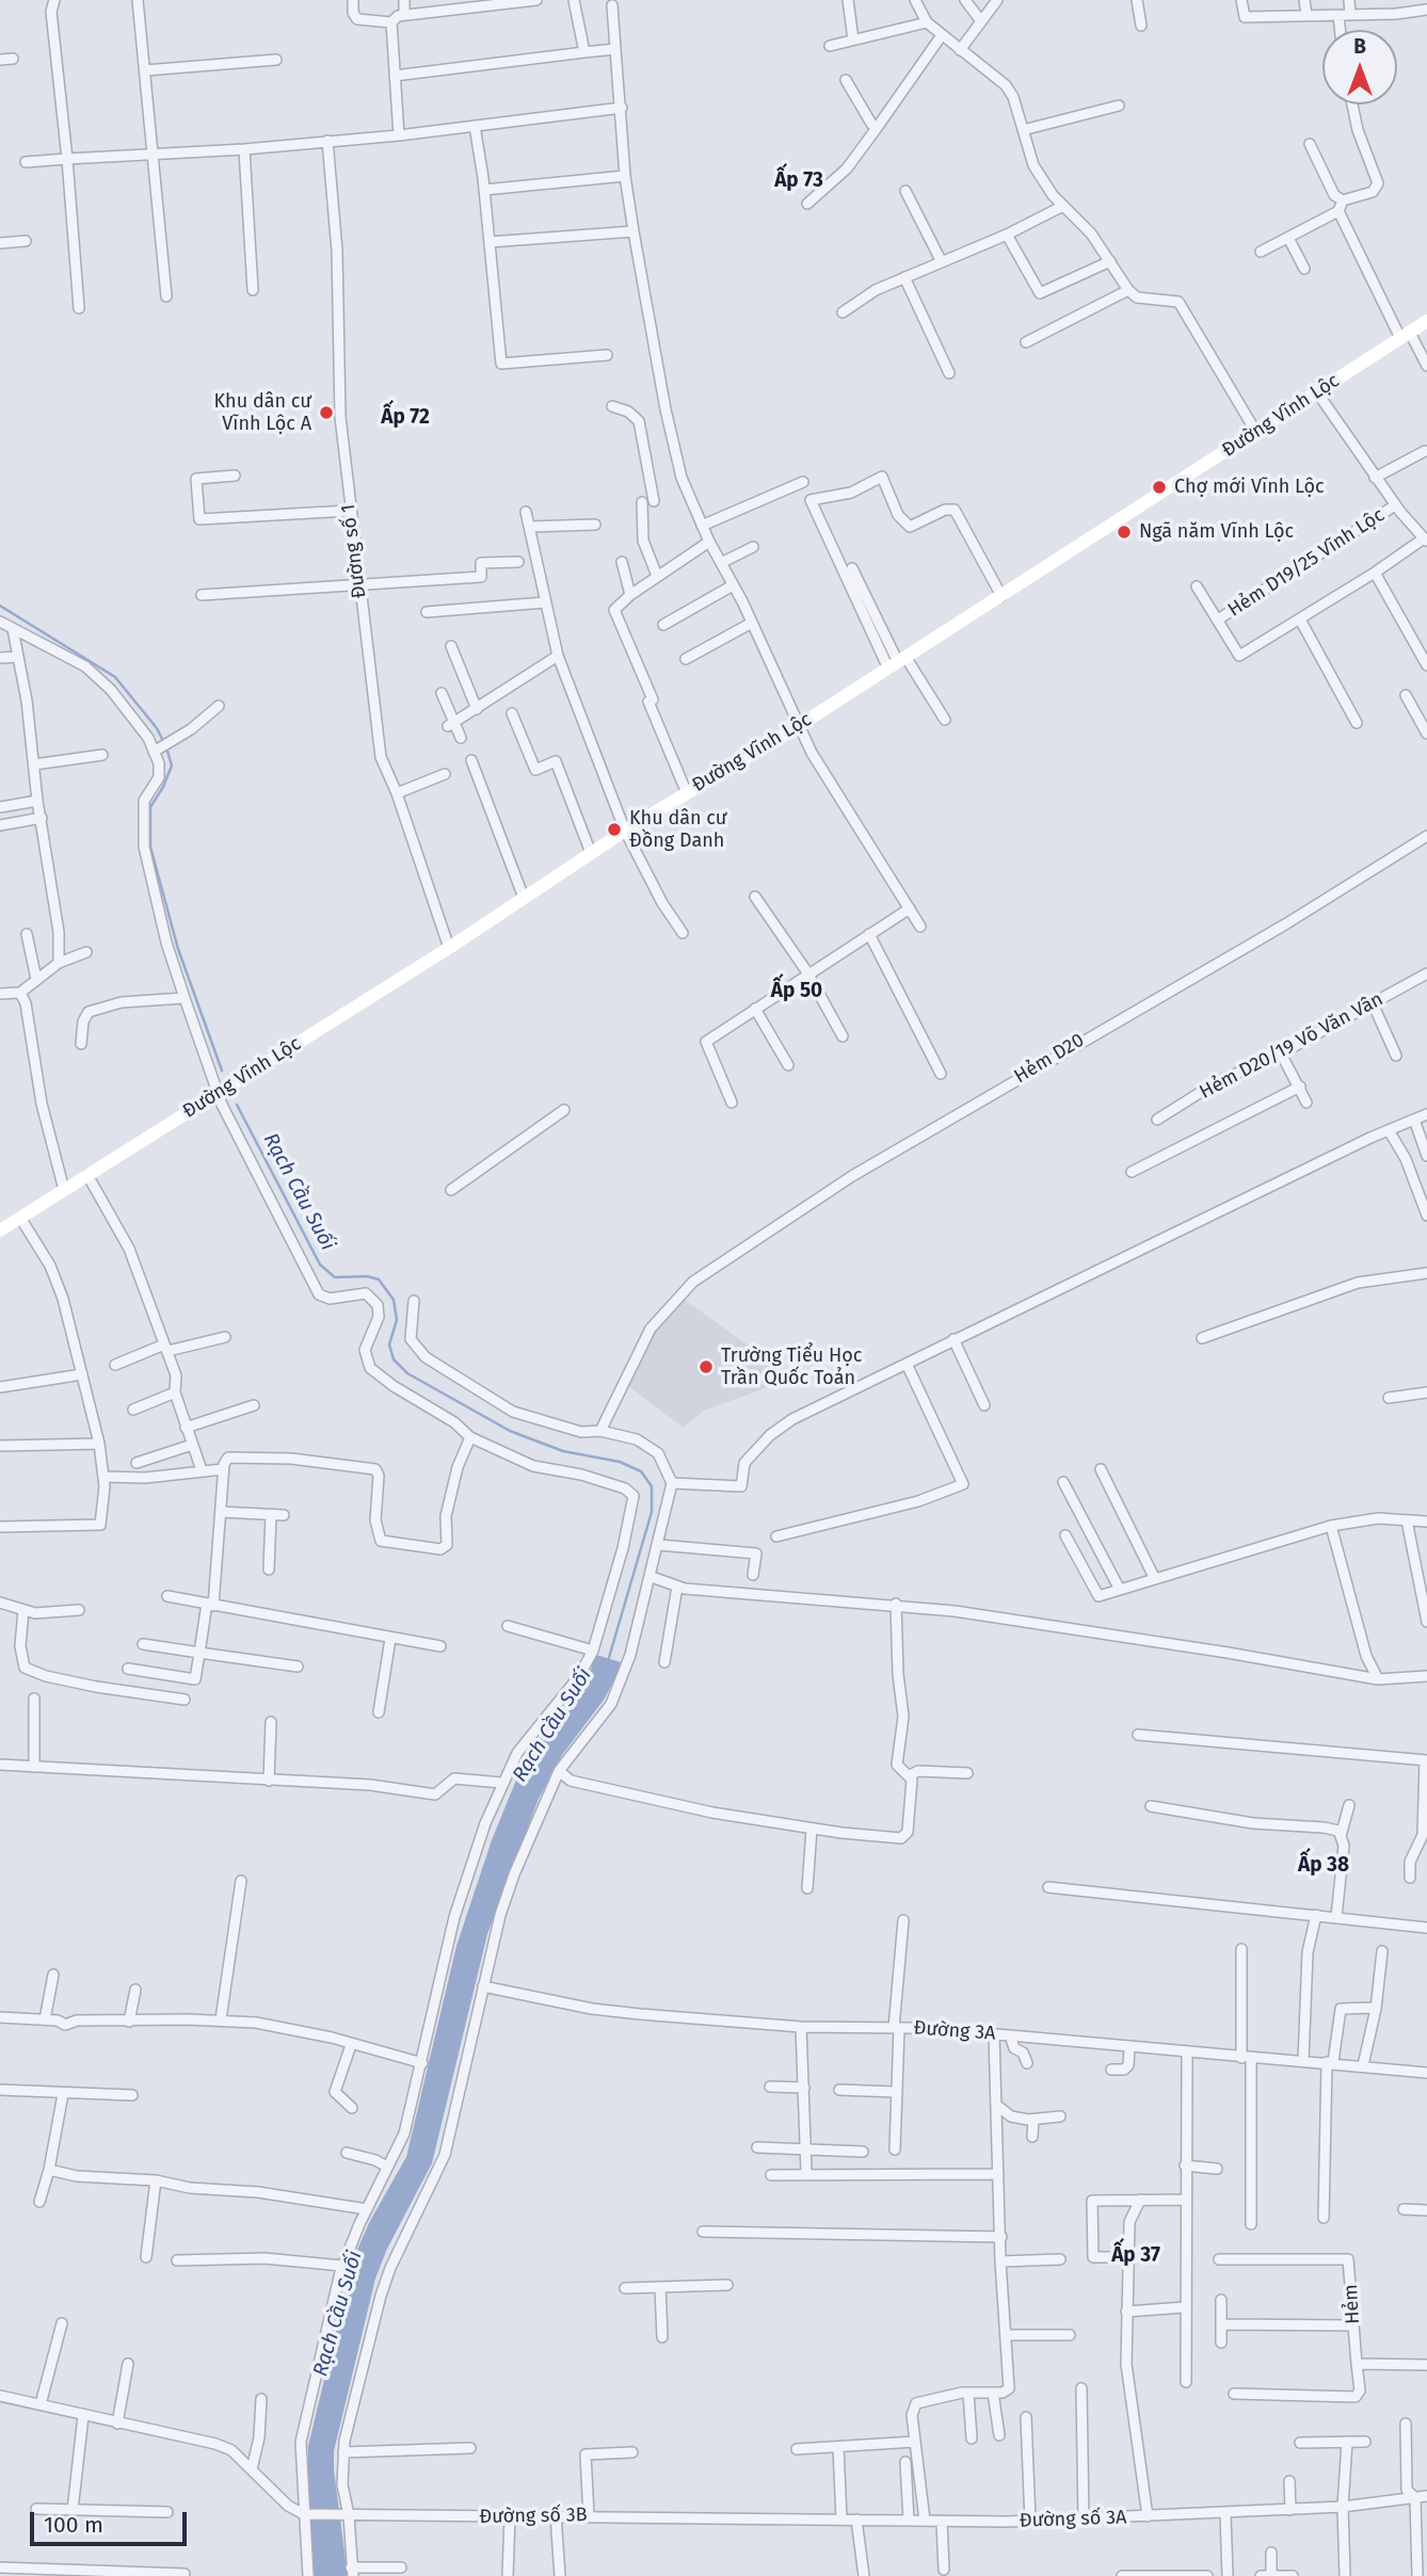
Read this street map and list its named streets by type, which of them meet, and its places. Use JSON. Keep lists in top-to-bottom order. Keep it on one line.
{"streets":{"main road":["Đường Vĩnh Lộc"],"street":["Đường số 1","Hẻm D19/25 Vĩnh Lộc","Hẻm D20/19 Võ Văn Vân","Hẻm D20","Đường 3A","Hẻm","Đường số 3B","Đường số 3A"]},"crossings":[["Đường Vĩnh Lộc","Đường số 1"],["Đường số 3B","Đường số 3A"]],"districts":["Ấp 73","Ấp 72","Ấp 50","Ấp 38","Ấp 37"],"water":["Rạch Cầu Suối"],"places":["Khu dân cư Vĩnh Lộc A","Chợ mới Vĩnh Lộc","Ngã năm Vĩnh Lộc","Khu dân cư Đồng Danh","Trường Tiểu Học Trần Quốc Toản"],"scale_bar":"100 m","north":"top"}
